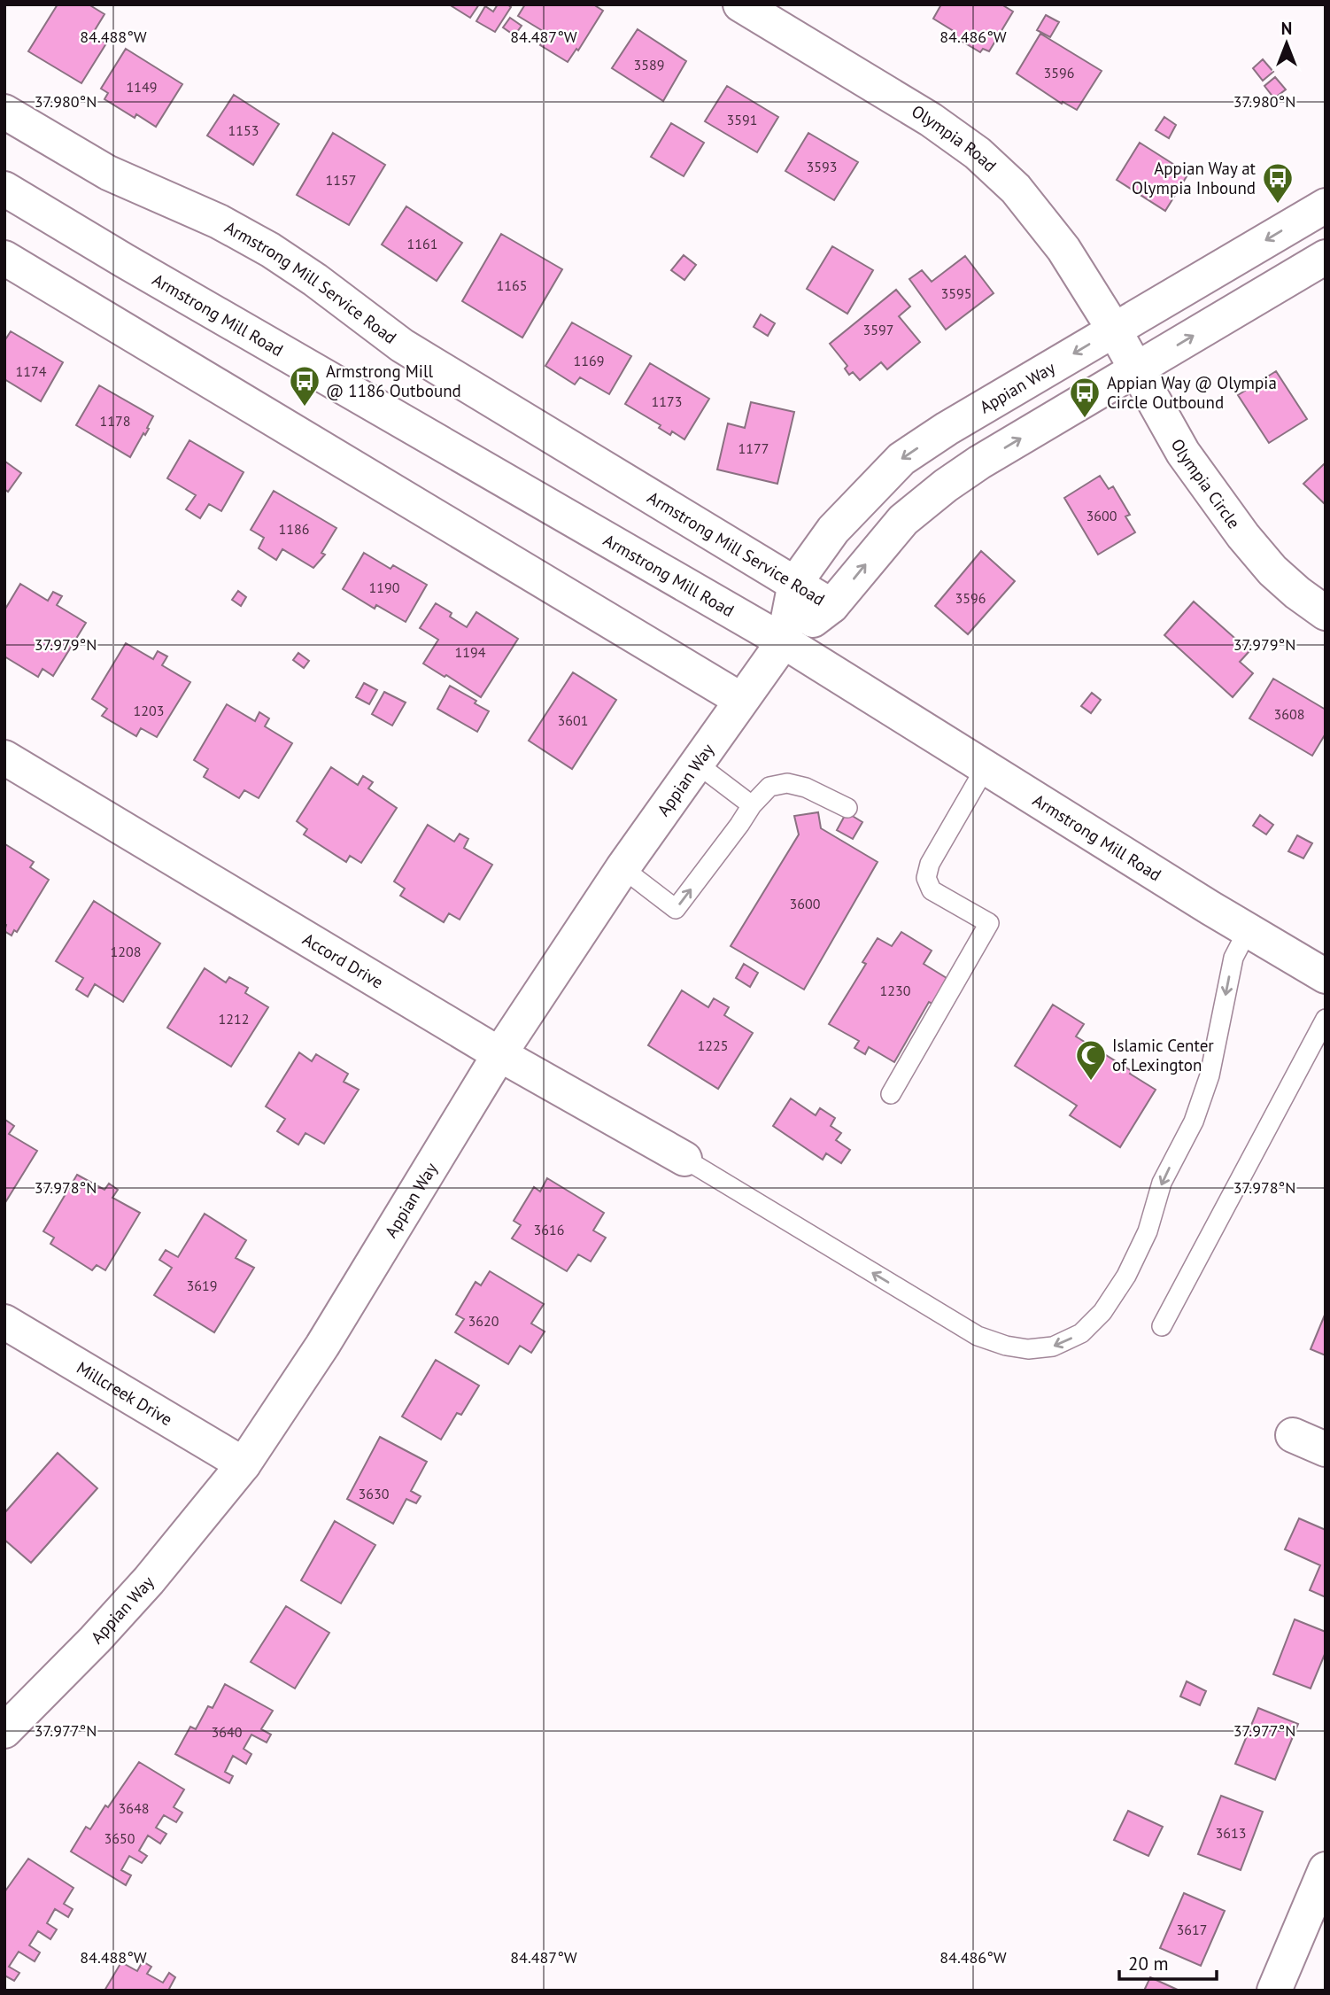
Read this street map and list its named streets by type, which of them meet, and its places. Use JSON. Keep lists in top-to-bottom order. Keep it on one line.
{"streets":{"street":["Olympia Road","Armstrong Mill Service Road","Armstrong Mill Road","Appian Way","Olympia Circle","Accord Drive","Millcreek Drive"]},"crossings":[["Olympia Road","Appian Way"],["Olympia Road","Olympia Circle"],["Armstrong Mill Service Road","Appian Way"],["Armstrong Mill Road","Appian Way"],["Appian Way","Olympia Circle"],["Appian Way","Accord Drive"],["Appian Way","Millcreek Drive"]],"places":{"bus stop":["Appian Way at Olympia Inbound","Armstrong Mill @ 1186 Outbound","Appian Way @ Olympia Circle Outbound"],"mosque":["Islamic Center of Lexington"]},"house_numbers":["3589","3596","1149","3591","1153","3593","1157","1161","1165","3595","3597","1169","1174","1173","1178","1177","3600","1186","1190","3596","1194","1203","3608","3601","3600","1208","1230","1212","1225","3616","3619","3620","3630","3640","3648","3613","3650","3617"],"scale_bar":"20 m","north":"top","coordinates":["84.488°W","84.487°W","84.486°W","37.980°N","37.979°N","37.978°N","37.977°N"]}
